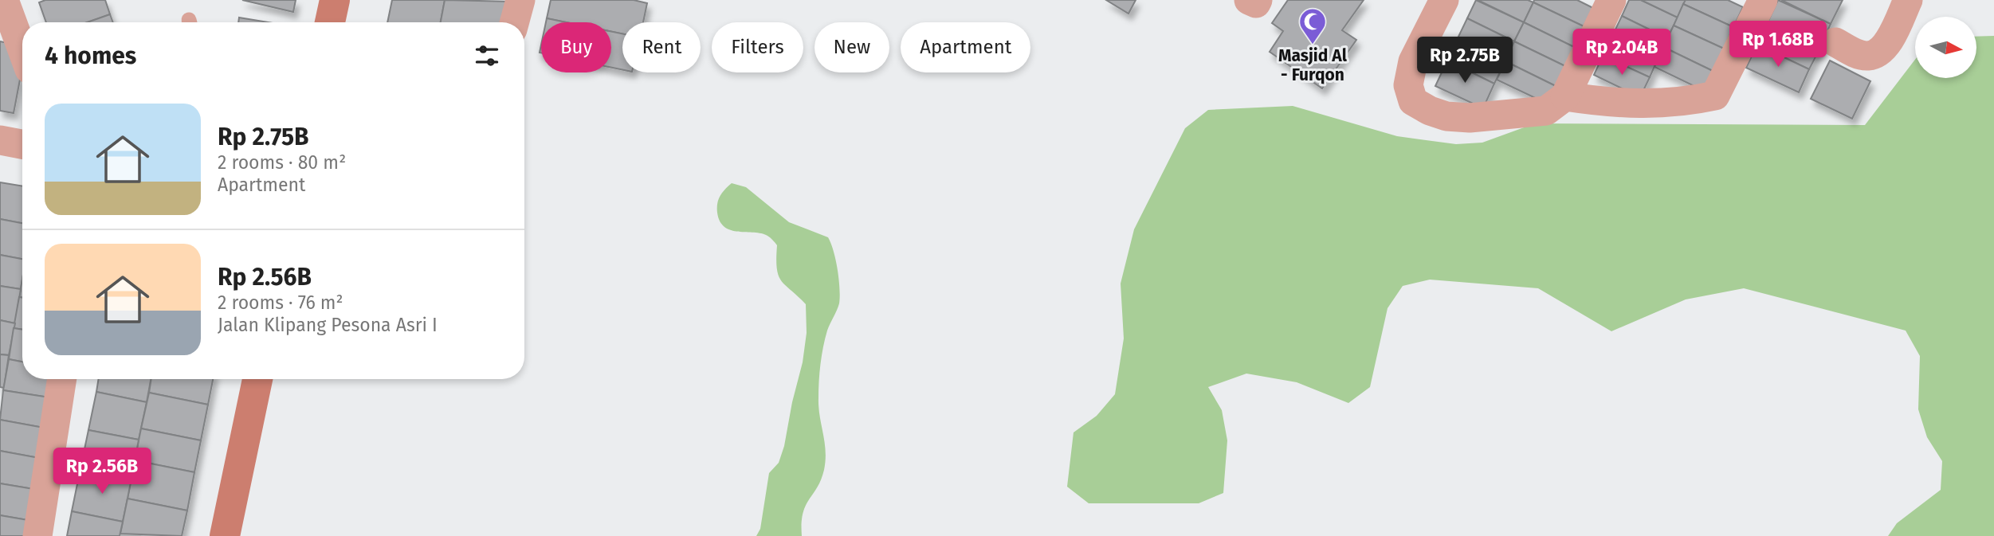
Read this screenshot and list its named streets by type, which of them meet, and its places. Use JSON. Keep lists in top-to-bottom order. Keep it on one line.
{"places":{"mosque":["Masjid Al - Furqon"]},"north":"right","page":{"price":["Rp 1.68B","Rp 2.04B","Rp 2.75B","Rp 2.56B"],"chip":["Buy","Rent","Filters","New","Apartment"],"heading":"4 homes","list":[{"name":"Rp 2.75B","note":"2 rooms · 80 m² · Apartment"},{"name":"Rp 2.56B","note":"2 rooms · 76 m² · Jalan Klipang Pesona Asri I"}]}}
